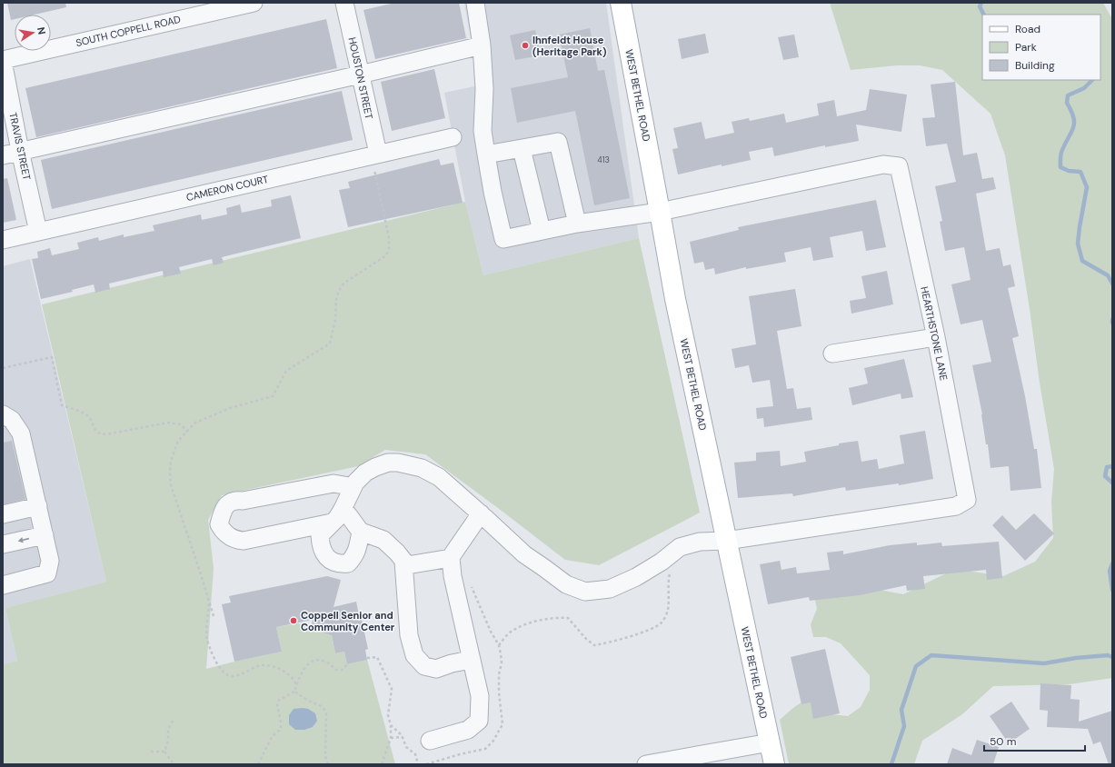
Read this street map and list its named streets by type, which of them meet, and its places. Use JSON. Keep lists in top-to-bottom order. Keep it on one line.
{"streets":{"main road":["WEST BETHEL ROAD"],"street":["SOUTH COPPELL ROAD","HOUSTON STREET","TRAVIS STREET","CAMERON COURT","HEARTHSTONE LANE"]},"crossings":[["SOUTH COPPELL ROAD","TRAVIS STREET"],["HOUSTON STREET","CAMERON COURT"],["WEST BETHEL ROAD","HEARTHSTONE LANE"],["TRAVIS STREET","CAMERON COURT"]],"places":["Ihnfeldt House (Heritage Park)","Coppell Senior and Community Center"],"house_numbers":["413"],"legend":["Road","Park","Building"],"scale_bar":"50 m","north":"right"}
